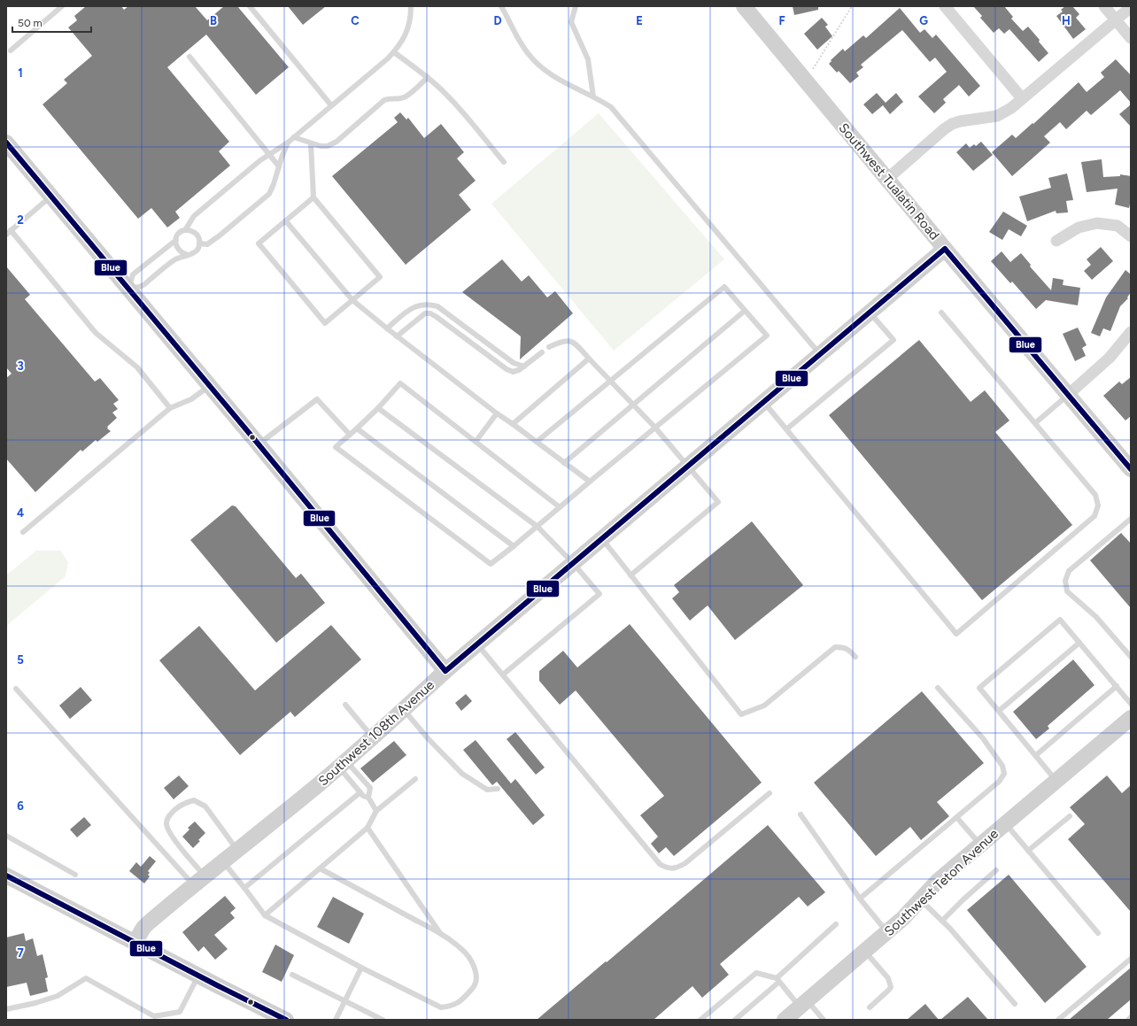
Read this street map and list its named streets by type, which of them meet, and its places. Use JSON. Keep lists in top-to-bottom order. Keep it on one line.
{"streets":{"street":["Southwest Tualatin Road","Southwest 108th Avenue","Southwest Teton Avenue"]},"crossings":[["Southwest Tualatin Road","Southwest 108th Avenue"]],"lines":["transit line Blue"],"scale_bar":"50 m","grid":{"columns":["B","C","D","E","F","G","H"],"rows":["1","2","3","4","5","6","7"]}}
